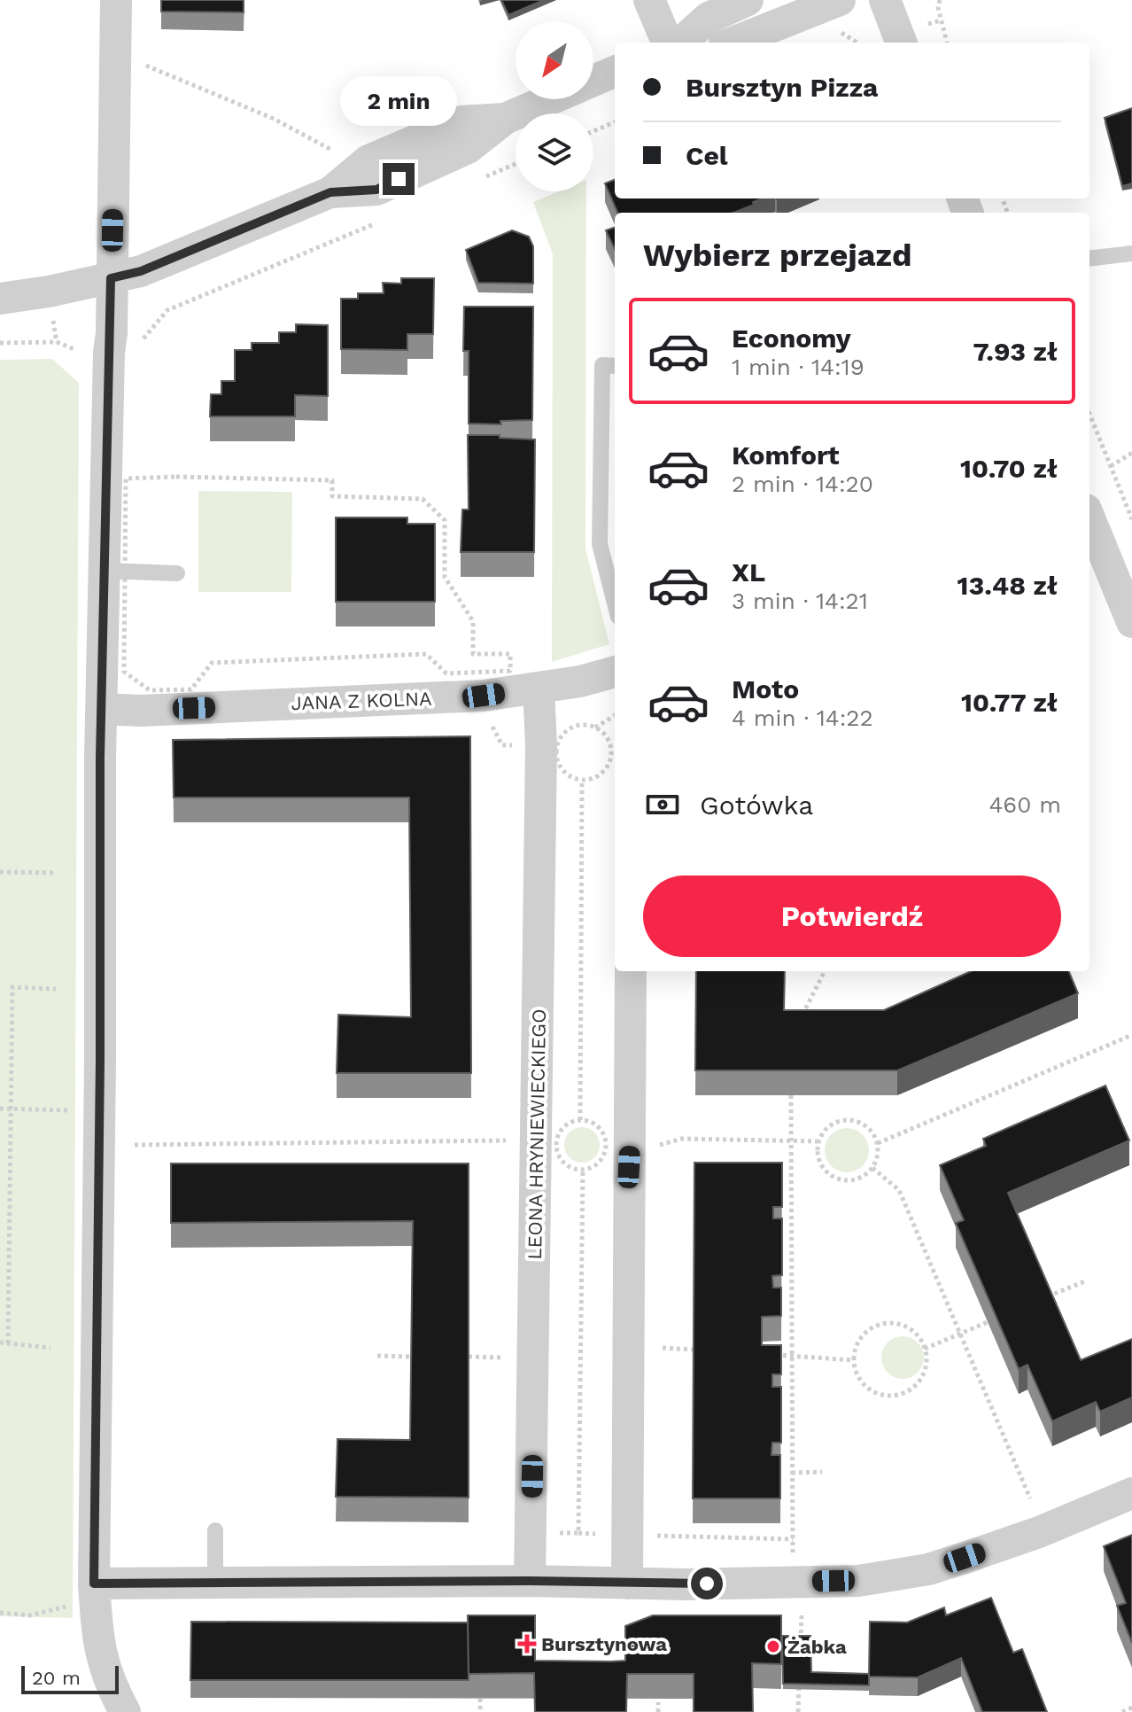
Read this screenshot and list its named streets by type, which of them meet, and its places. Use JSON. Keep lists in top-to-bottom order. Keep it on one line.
{"streets":{"street":["JANA Z KOLNA","LEONA HRYNIEWIECKIEGO"]},"crossings":[["JANA Z KOLNA","LEONA HRYNIEWIECKIEGO"]],"places":{"health":["Bursztynowa"],"other":["Żabka"]},"scale_bar":"20 m","north":"bottom left","page":{"banner":["Bursztyn Pizza","Cel"],"bubble":"2 min","heading":"Wybierz przejazd","list":[{"name":"Economy","note":"1 min · 14:19","value":"7.93 zł"},{"name":"Komfort","note":"2 min · 14:20","value":"10.70 zł"},{"name":"XL","note":"3 min · 14:21","value":"13.48 zł"},{"name":"Moto","note":"4 min · 14:22","value":"10.77 zł"}],"pay":["Gotówka","460 m"],"buttons":"Potwierdź","scale":"20 m"}}
